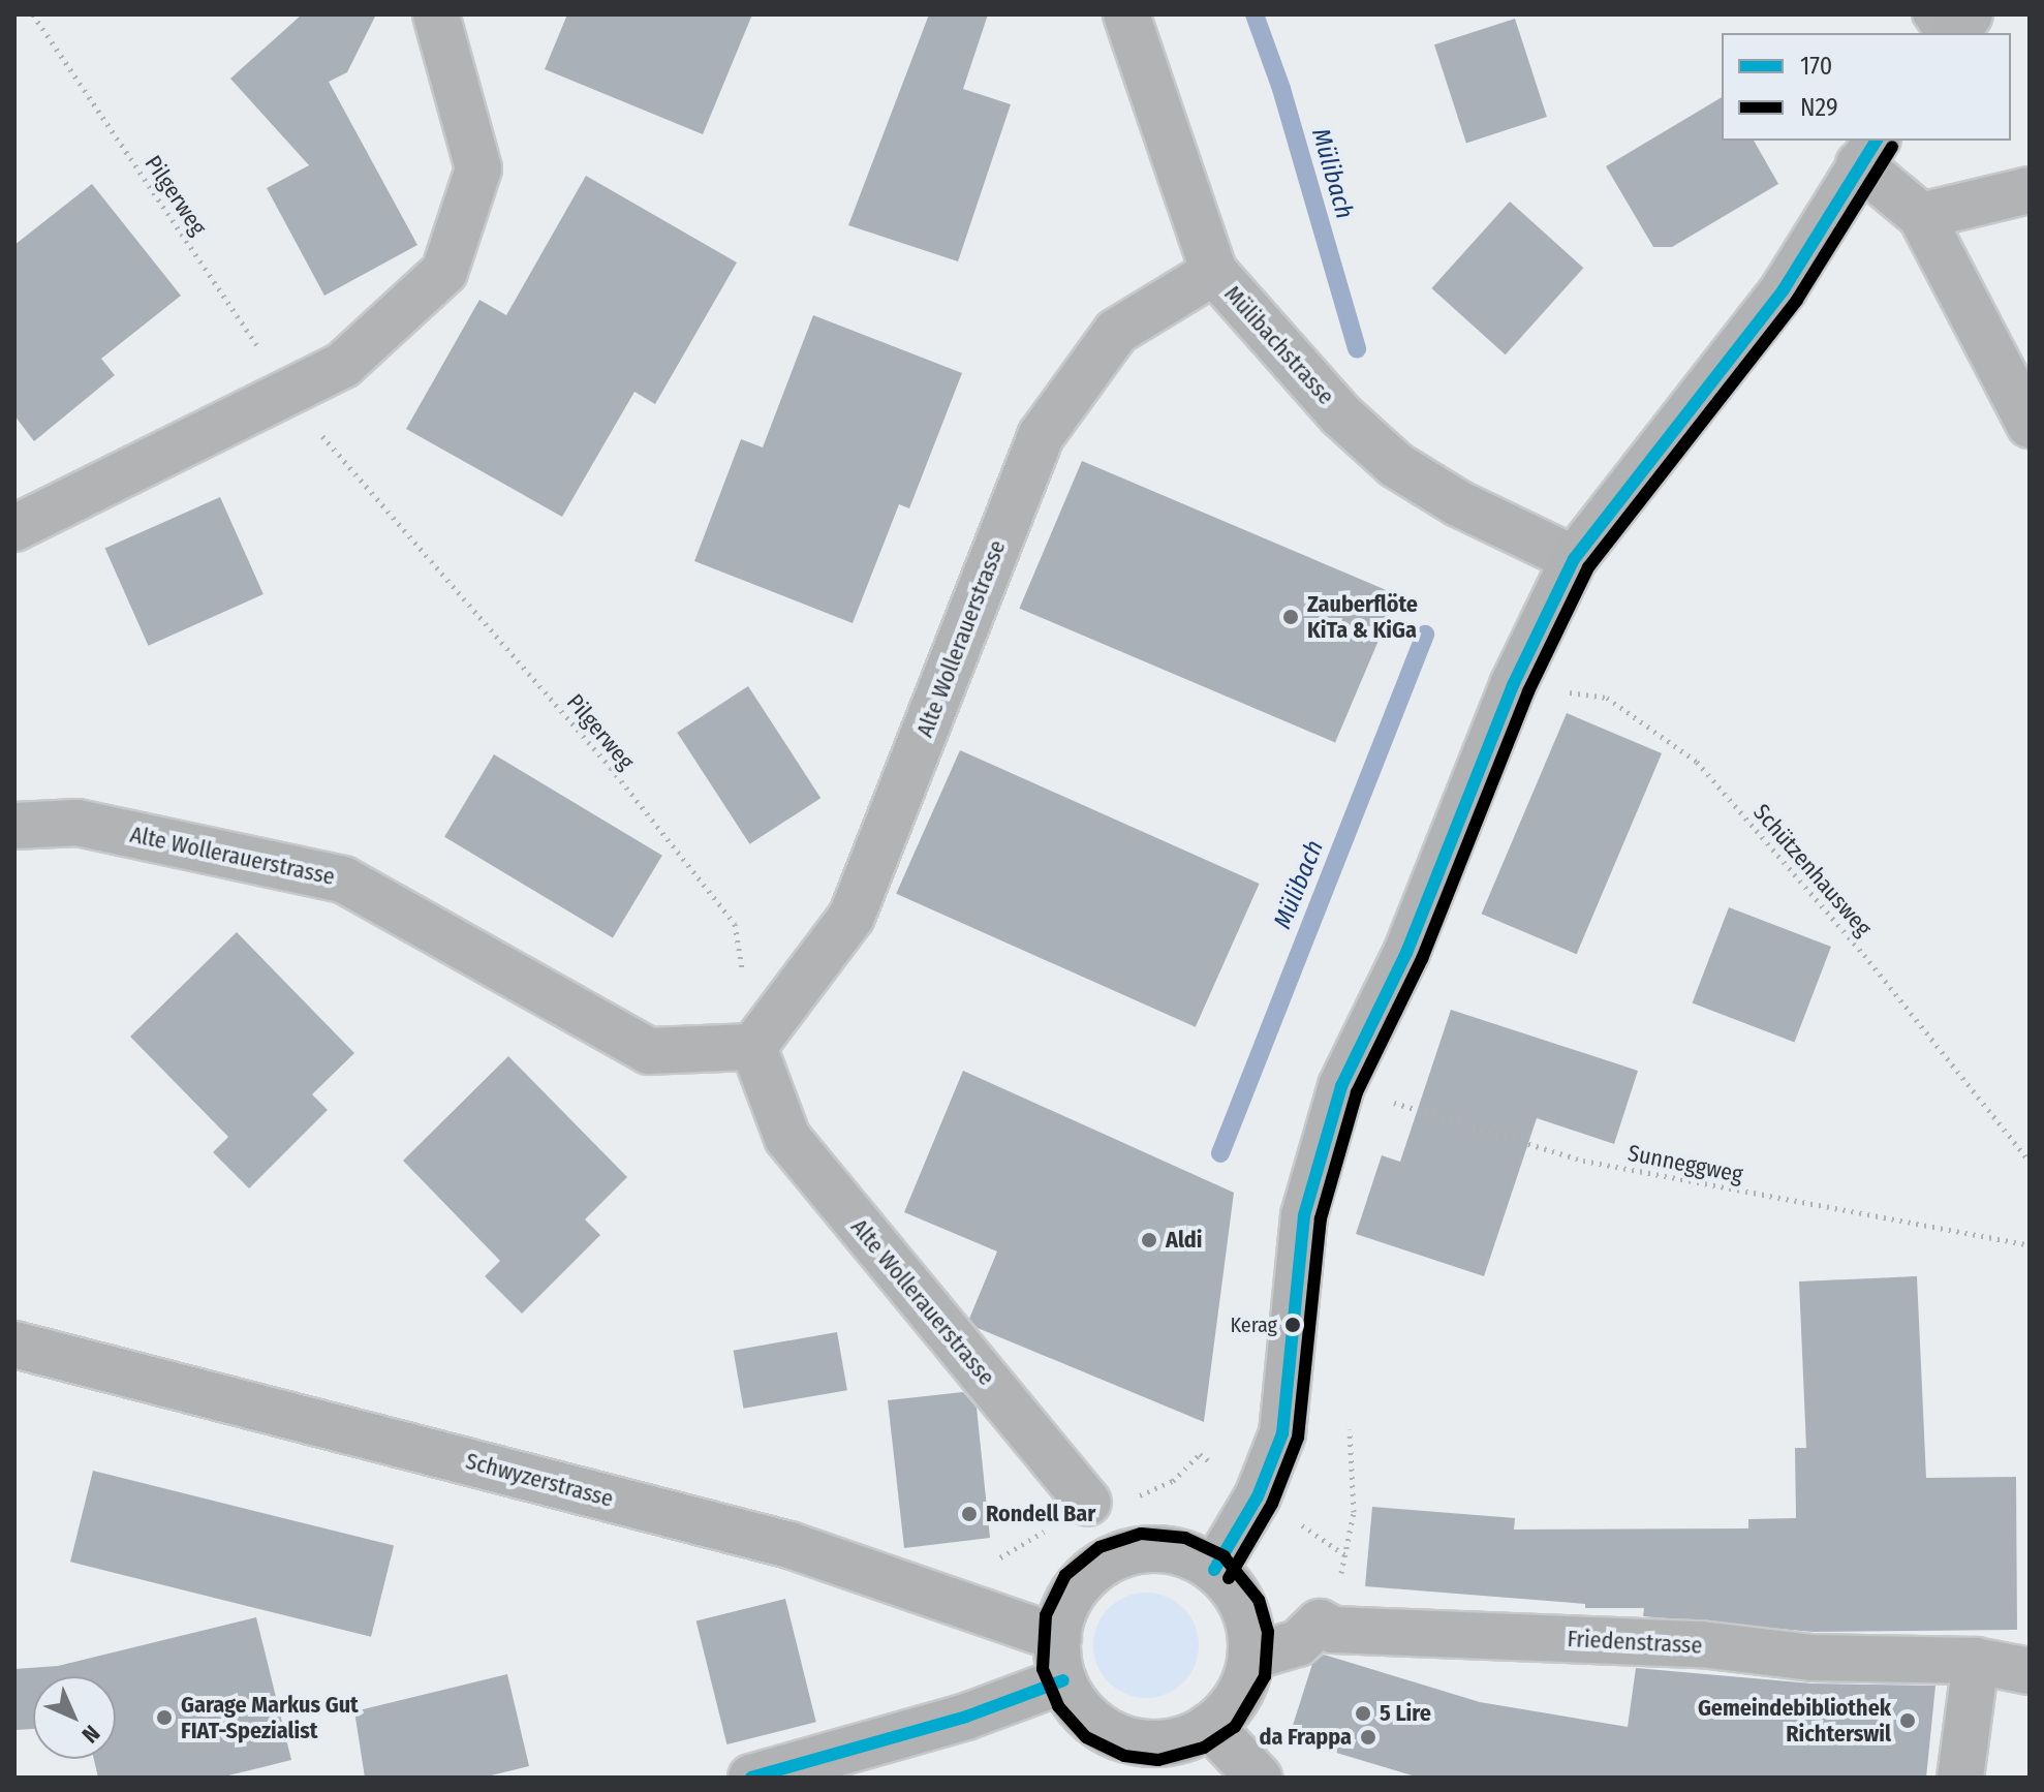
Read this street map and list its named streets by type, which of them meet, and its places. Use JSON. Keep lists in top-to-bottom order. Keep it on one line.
{"streets":{"main road":["Schwyzerstrasse"],"street":["Mülibachstrasse","Alte Wollerauerstrasse","Friedenstrasse"],"path":["Pilgerweg","Schützenhausweg","Sunneggweg"]},"crossings":[["Pilgerweg","Alte Wollerauerstrasse"],["Mülibachstrasse","Alte Wollerauerstrasse"],["Schwyzerstrasse","Friedenstrasse"]],"water":["Mülibach"],"places":["Zauberflöte KiTa & KiGa","Aldi","Kerag","Rondell Bar","5 Lire","Garage Markus Gut FIAT-Spezialist","Gemeindebibliothek Richterswil","da Frappa"],"lines":["transit line 170","transit line N29"],"legend":["170","N29"],"north":"bottom right"}
